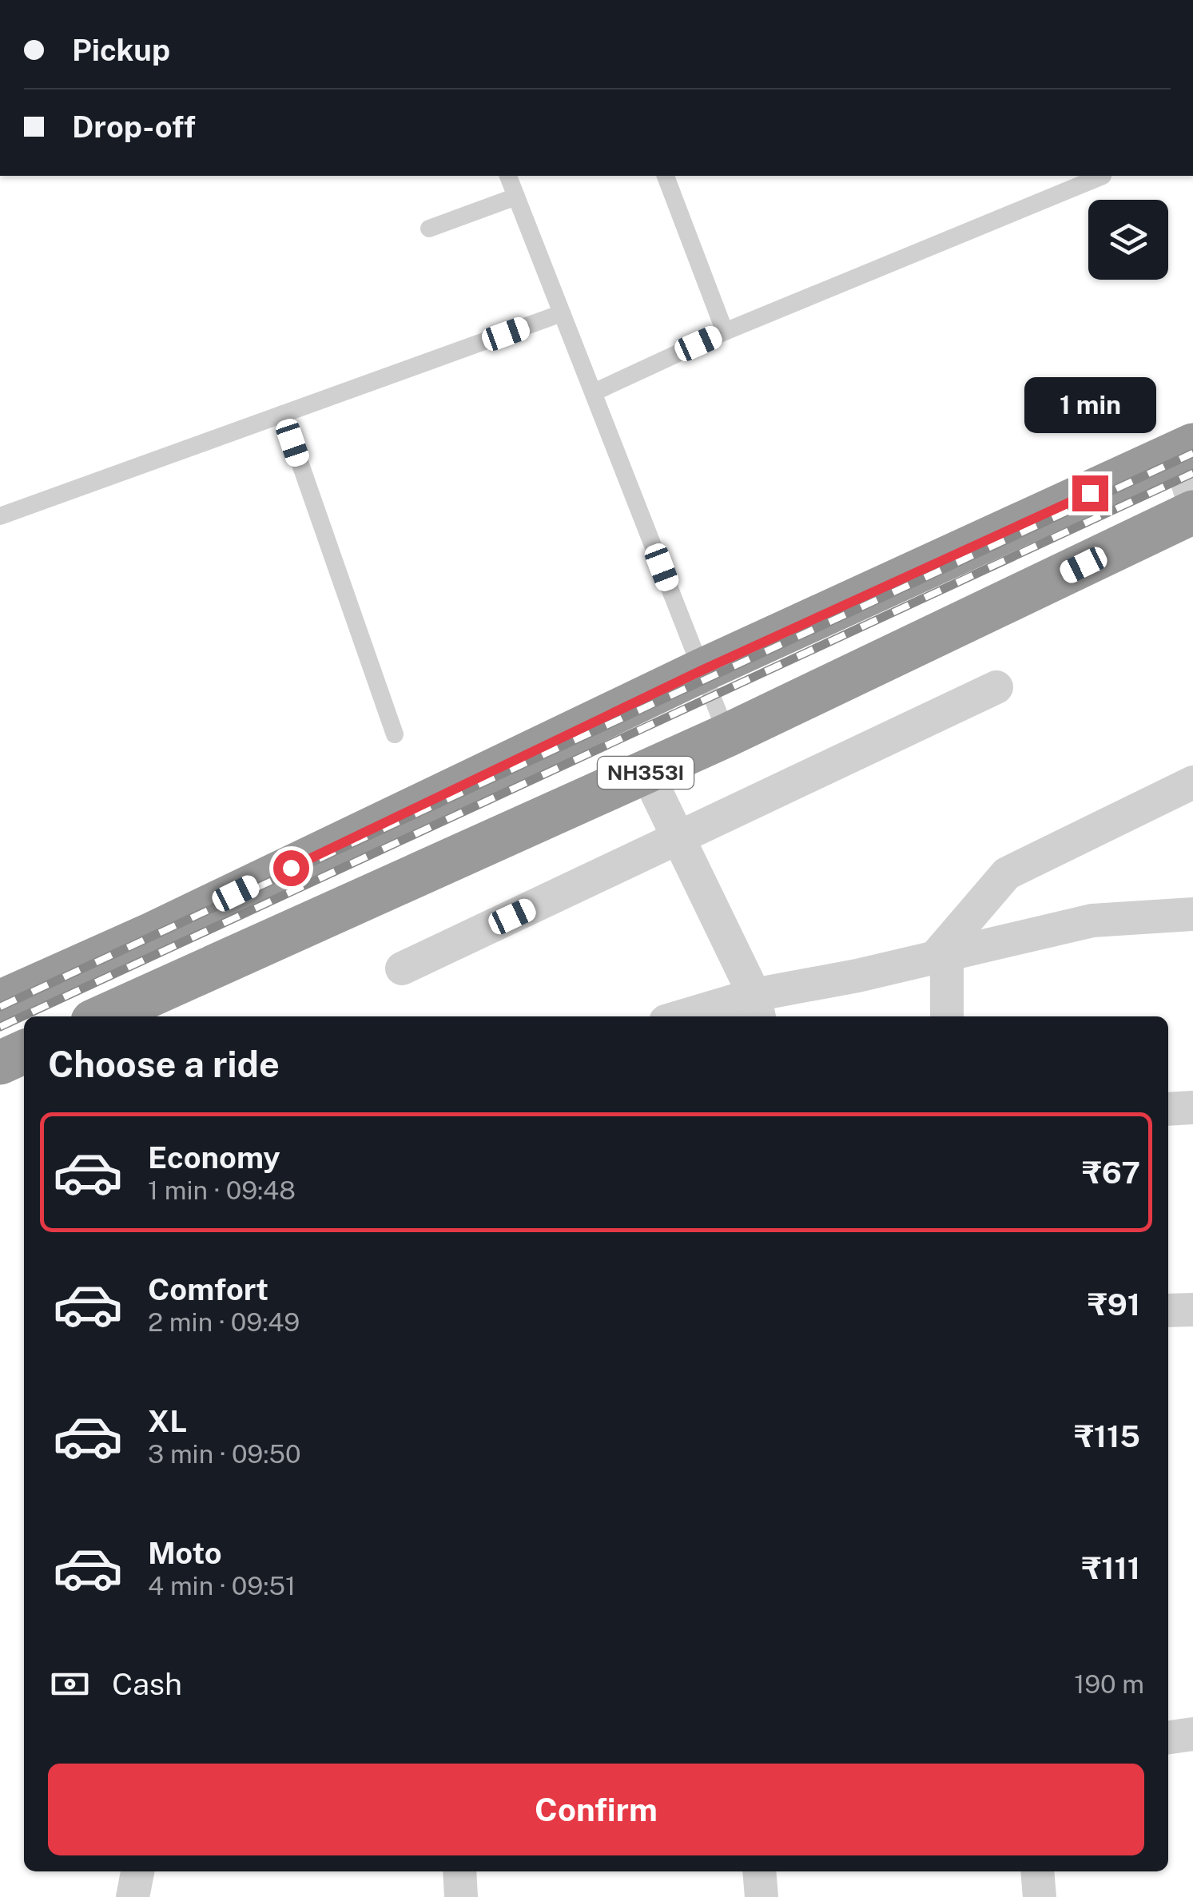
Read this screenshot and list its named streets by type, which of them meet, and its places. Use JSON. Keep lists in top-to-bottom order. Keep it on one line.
{"streets":{"highway":["NH353I"]},"page":{"banner":["Pickup","Drop-off"],"bubble":"1 min","heading":"Choose a ride","list":[{"name":"Economy","note":"1 min · 09:48","value":"₹67"},{"name":"Comfort","note":"2 min · 09:49","value":"₹91"},{"name":"XL","note":"3 min · 09:50","value":"₹115"},{"name":"Moto","note":"4 min · 09:51","value":"₹111"}],"pay":["Cash","190 m"],"buttons":"Confirm"}}
